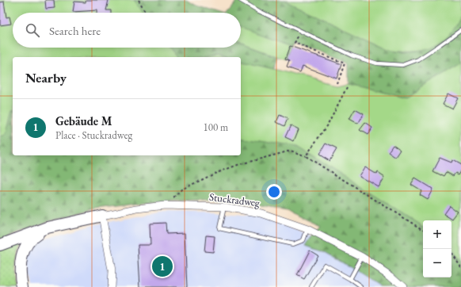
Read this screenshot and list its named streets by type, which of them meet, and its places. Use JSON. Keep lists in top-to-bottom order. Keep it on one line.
{"streets":{"street":["Stuckradweg"]},"page":{"search":"Search here","heading":"Nearby","list":[{"mark":"1","name":"Gebäude M","note":"Place · Stuckradweg","value":"100 m"}],"map_buttons":["+","−"],"pins":"1"}}
